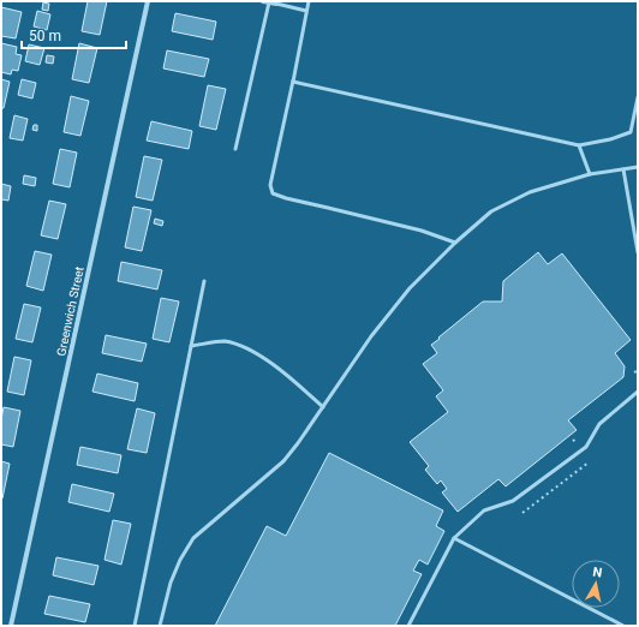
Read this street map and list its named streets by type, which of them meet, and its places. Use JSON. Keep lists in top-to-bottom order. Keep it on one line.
{"streets":{"street":["Greenwich Street"]},"scale_bar":"50 m","north":"top"}
